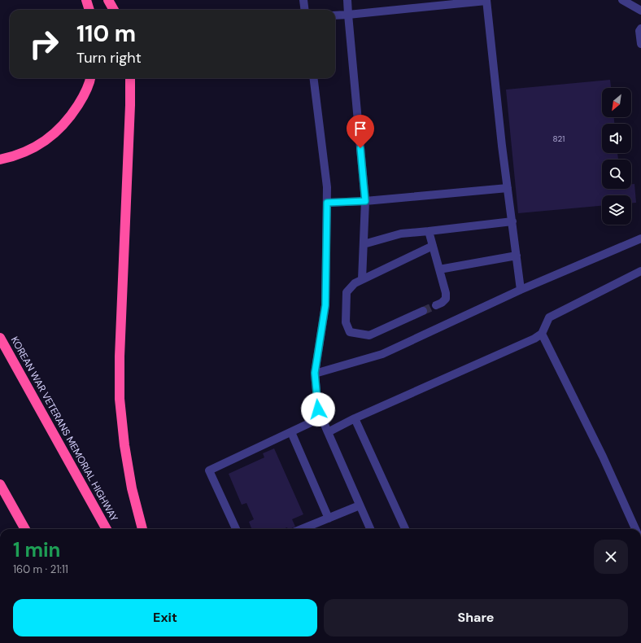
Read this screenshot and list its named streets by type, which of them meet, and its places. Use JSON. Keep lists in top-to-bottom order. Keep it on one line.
{"streets":{"highway":["KOREAN WAR VETERANS MEMORIAL HIGHWAY"]},"house_numbers":["821"],"north":"bottom left","page":{"turn":["110 m","Turn right"],"heading":["1 min","160 m · 21:11"],"buttons":["Exit","Share"]}}
